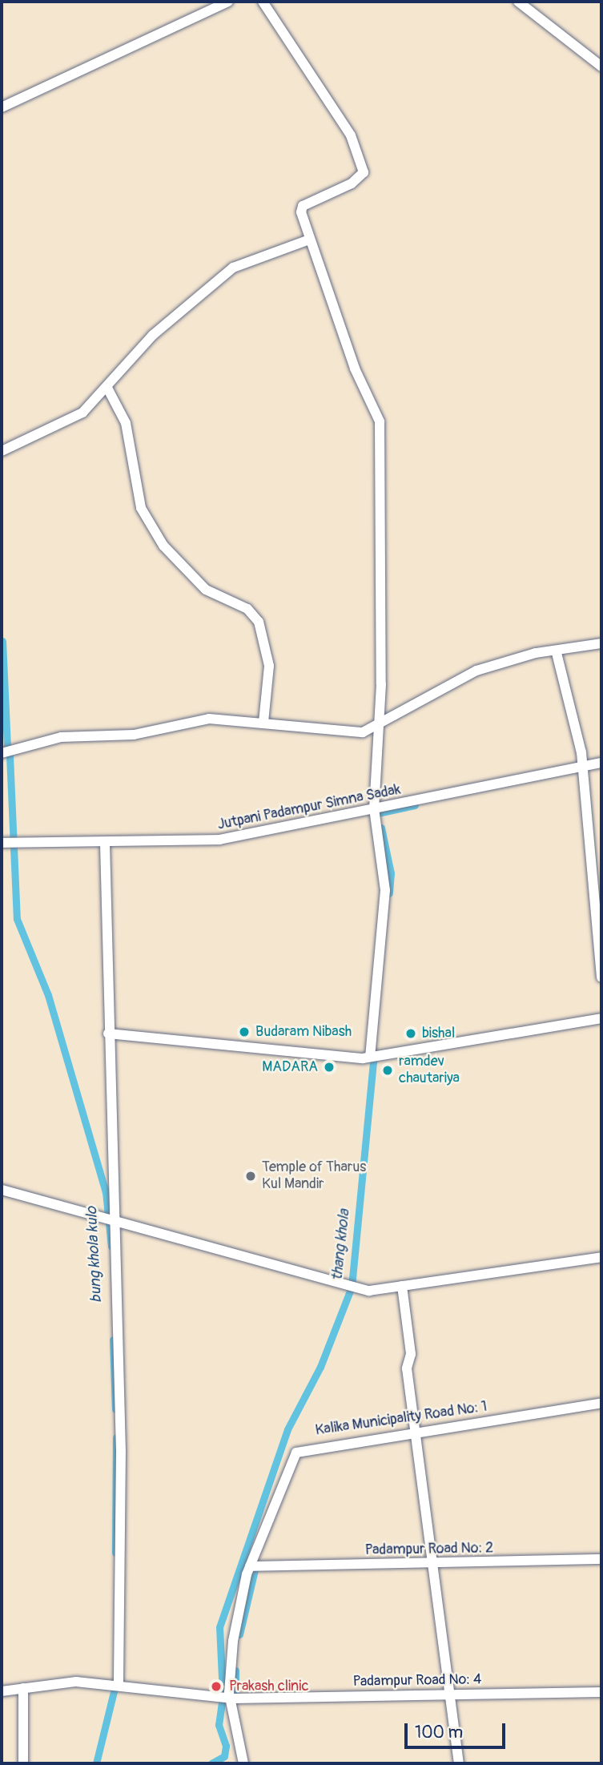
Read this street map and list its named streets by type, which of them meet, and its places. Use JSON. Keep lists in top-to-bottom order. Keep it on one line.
{"streets":{"street":["Jutpani Padampur Simna Sadak","Kalika Municipality Road No: 1","Padampur Road No: 2","Padampur Road No: 4"]},"crossings":[["Kalika Municipality Road No: 1","Padampur Road No: 2"],["Kalika Municipality Road No: 1","Padampur Road No: 4"]],"water":["thang khola","bung khola kulo"],"places":["Budaram Nibash","bishal","MADARA","ramdev chautariya","Temple of Tharus Kul Mandir","Prakash clinic"],"scale_bar":"100 m"}
